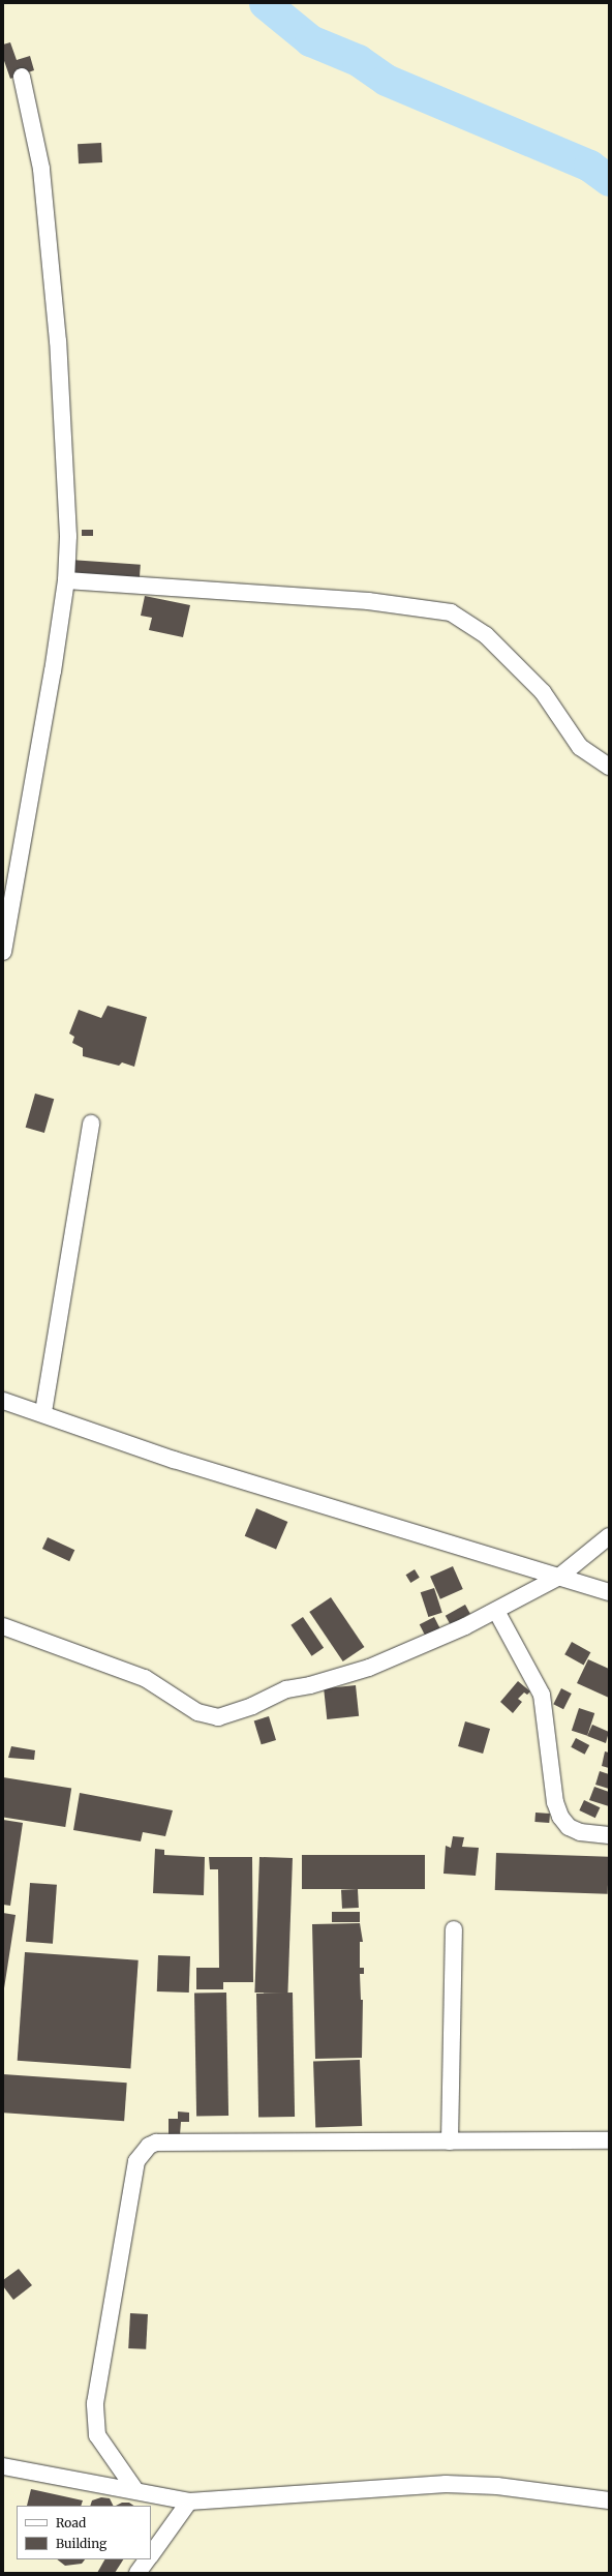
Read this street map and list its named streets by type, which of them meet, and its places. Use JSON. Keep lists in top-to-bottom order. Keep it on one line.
{"legend":["Road","Building"]}
